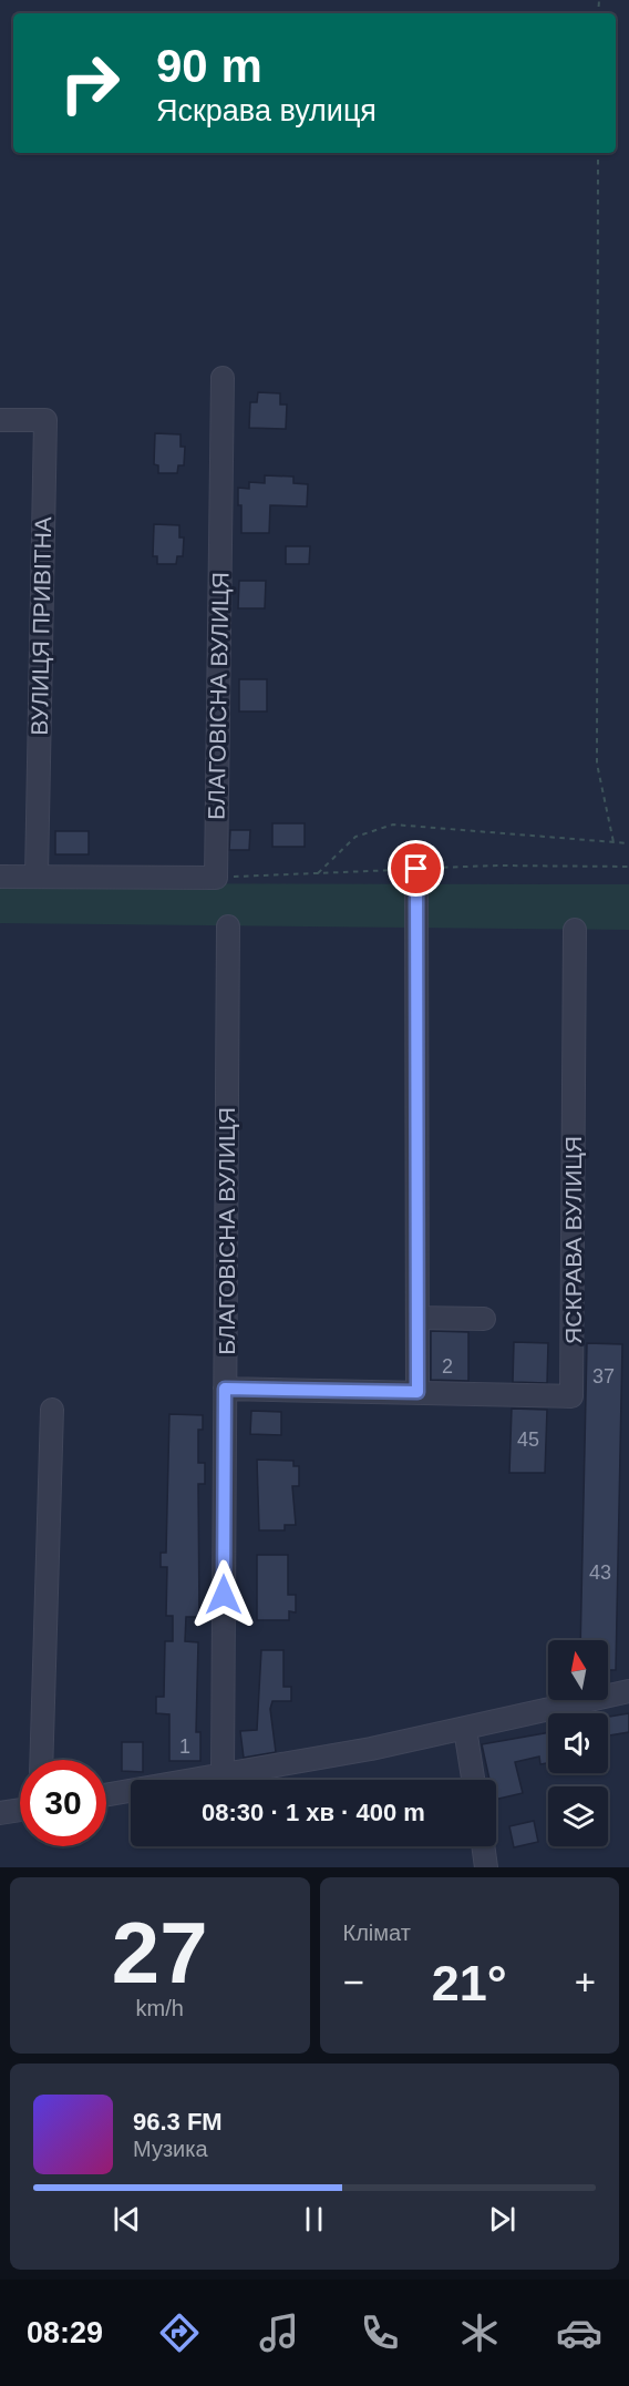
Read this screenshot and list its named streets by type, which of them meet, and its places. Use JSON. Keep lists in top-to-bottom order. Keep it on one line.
{"streets":{"street":["ВУЛИЦЯ ПРИВІТНА","БЛАГОВІСНА ВУЛИЦЯ","ЯСКРАВА ВУЛИЦЯ"]},"crossings":[["ВУЛИЦЯ ПРИВІТНА","БЛАГОВІСНА ВУЛИЦЯ"]],"house_numbers":["2","37","45","43","1"],"north":"top","page":{"turn":["90 m","Яскрава вулиця"],"limit":"30","trip":"08:30 · 1 хв · 400 m","tile":[["27","km/h"],"Клімат"],"heat":["−","21°","+"],"song":["96.3 FM","Музика"],"tabs":"08:29"}}
